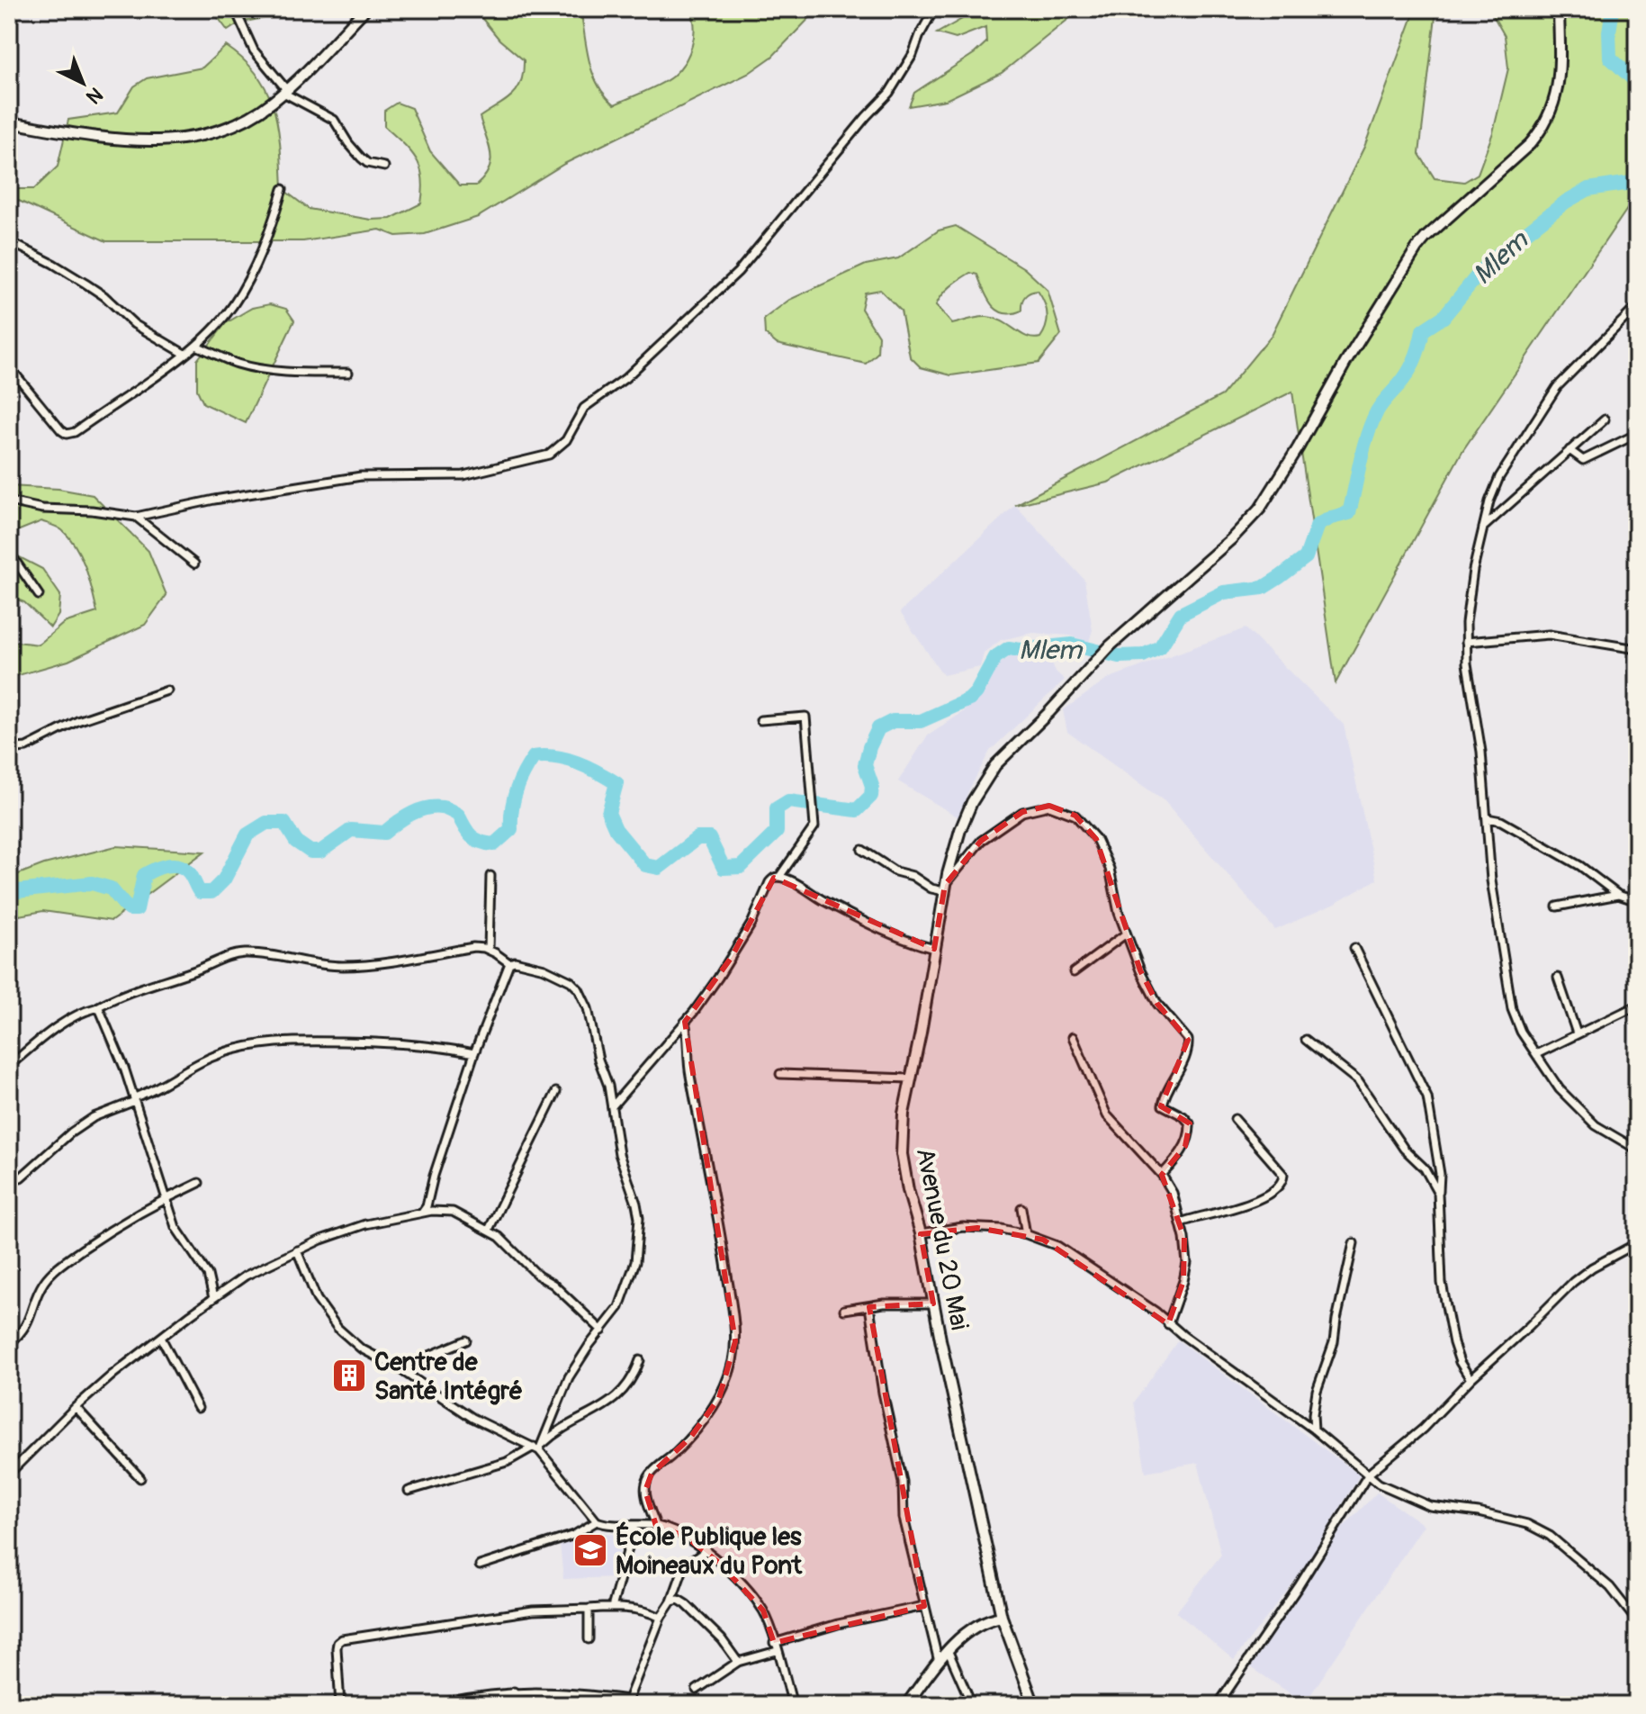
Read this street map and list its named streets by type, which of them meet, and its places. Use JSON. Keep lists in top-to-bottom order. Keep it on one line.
{"streets":{"main road":["Avenue du 20 Mai"]},"water":["Mlem"],"places":{"building":["Centre de Santé Intégré"],"school or university":["École Publique les Moineaux du Pont"]},"north":"bottom right"}
